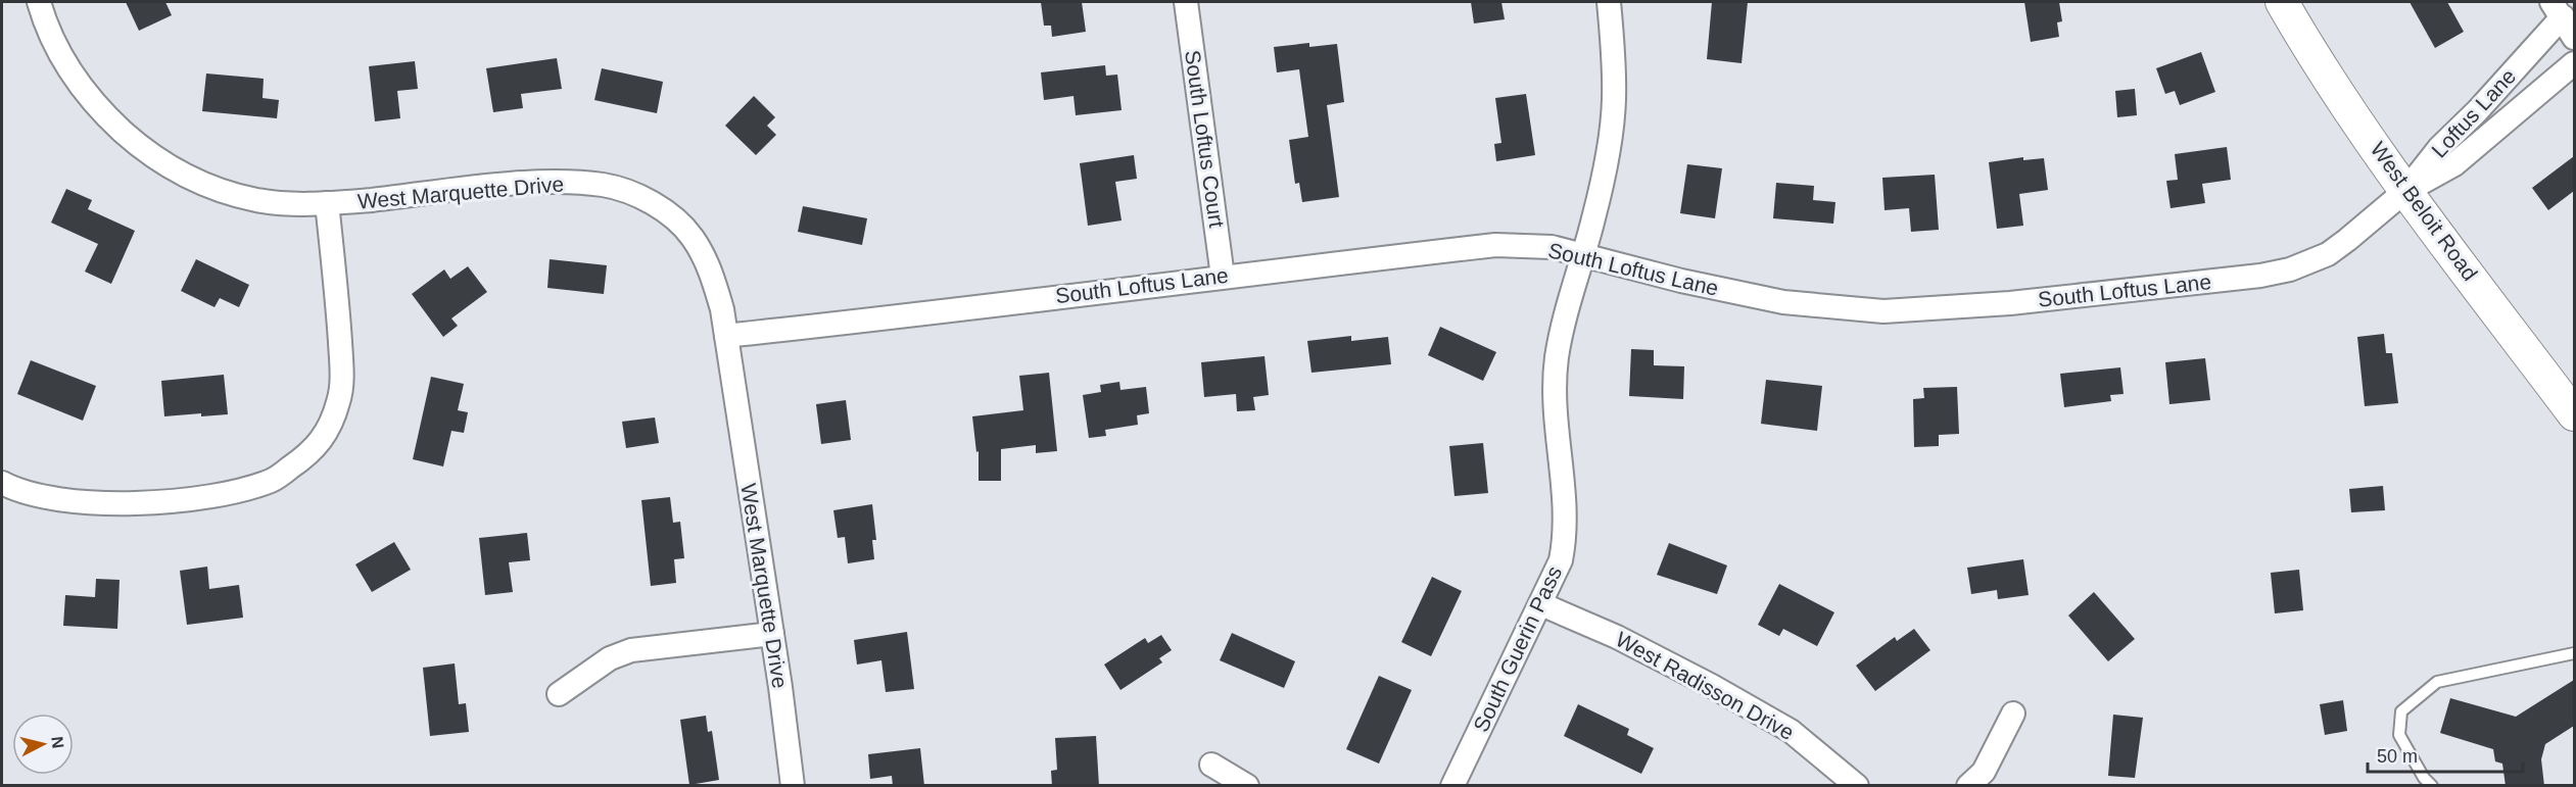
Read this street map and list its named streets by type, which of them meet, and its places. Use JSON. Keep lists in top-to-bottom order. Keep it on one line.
{"streets":{"main road":["West Beloit Road"],"street":["Loftus Lane","South Loftus Court","West Marquette Drive","South Loftus Lane","South Guerin Pass","West Radisson Drive"]},"crossings":[["Loftus Lane","West Beloit Road"],["Loftus Lane","South Loftus Lane"],["South Loftus Court","South Loftus Lane"],["West Marquette Drive","South Loftus Lane"],["West Beloit Road","South Loftus Lane"],["South Loftus Lane","South Guerin Pass"],["South Guerin Pass","West Radisson Drive"]],"scale_bar":"50 m","north":"right"}
